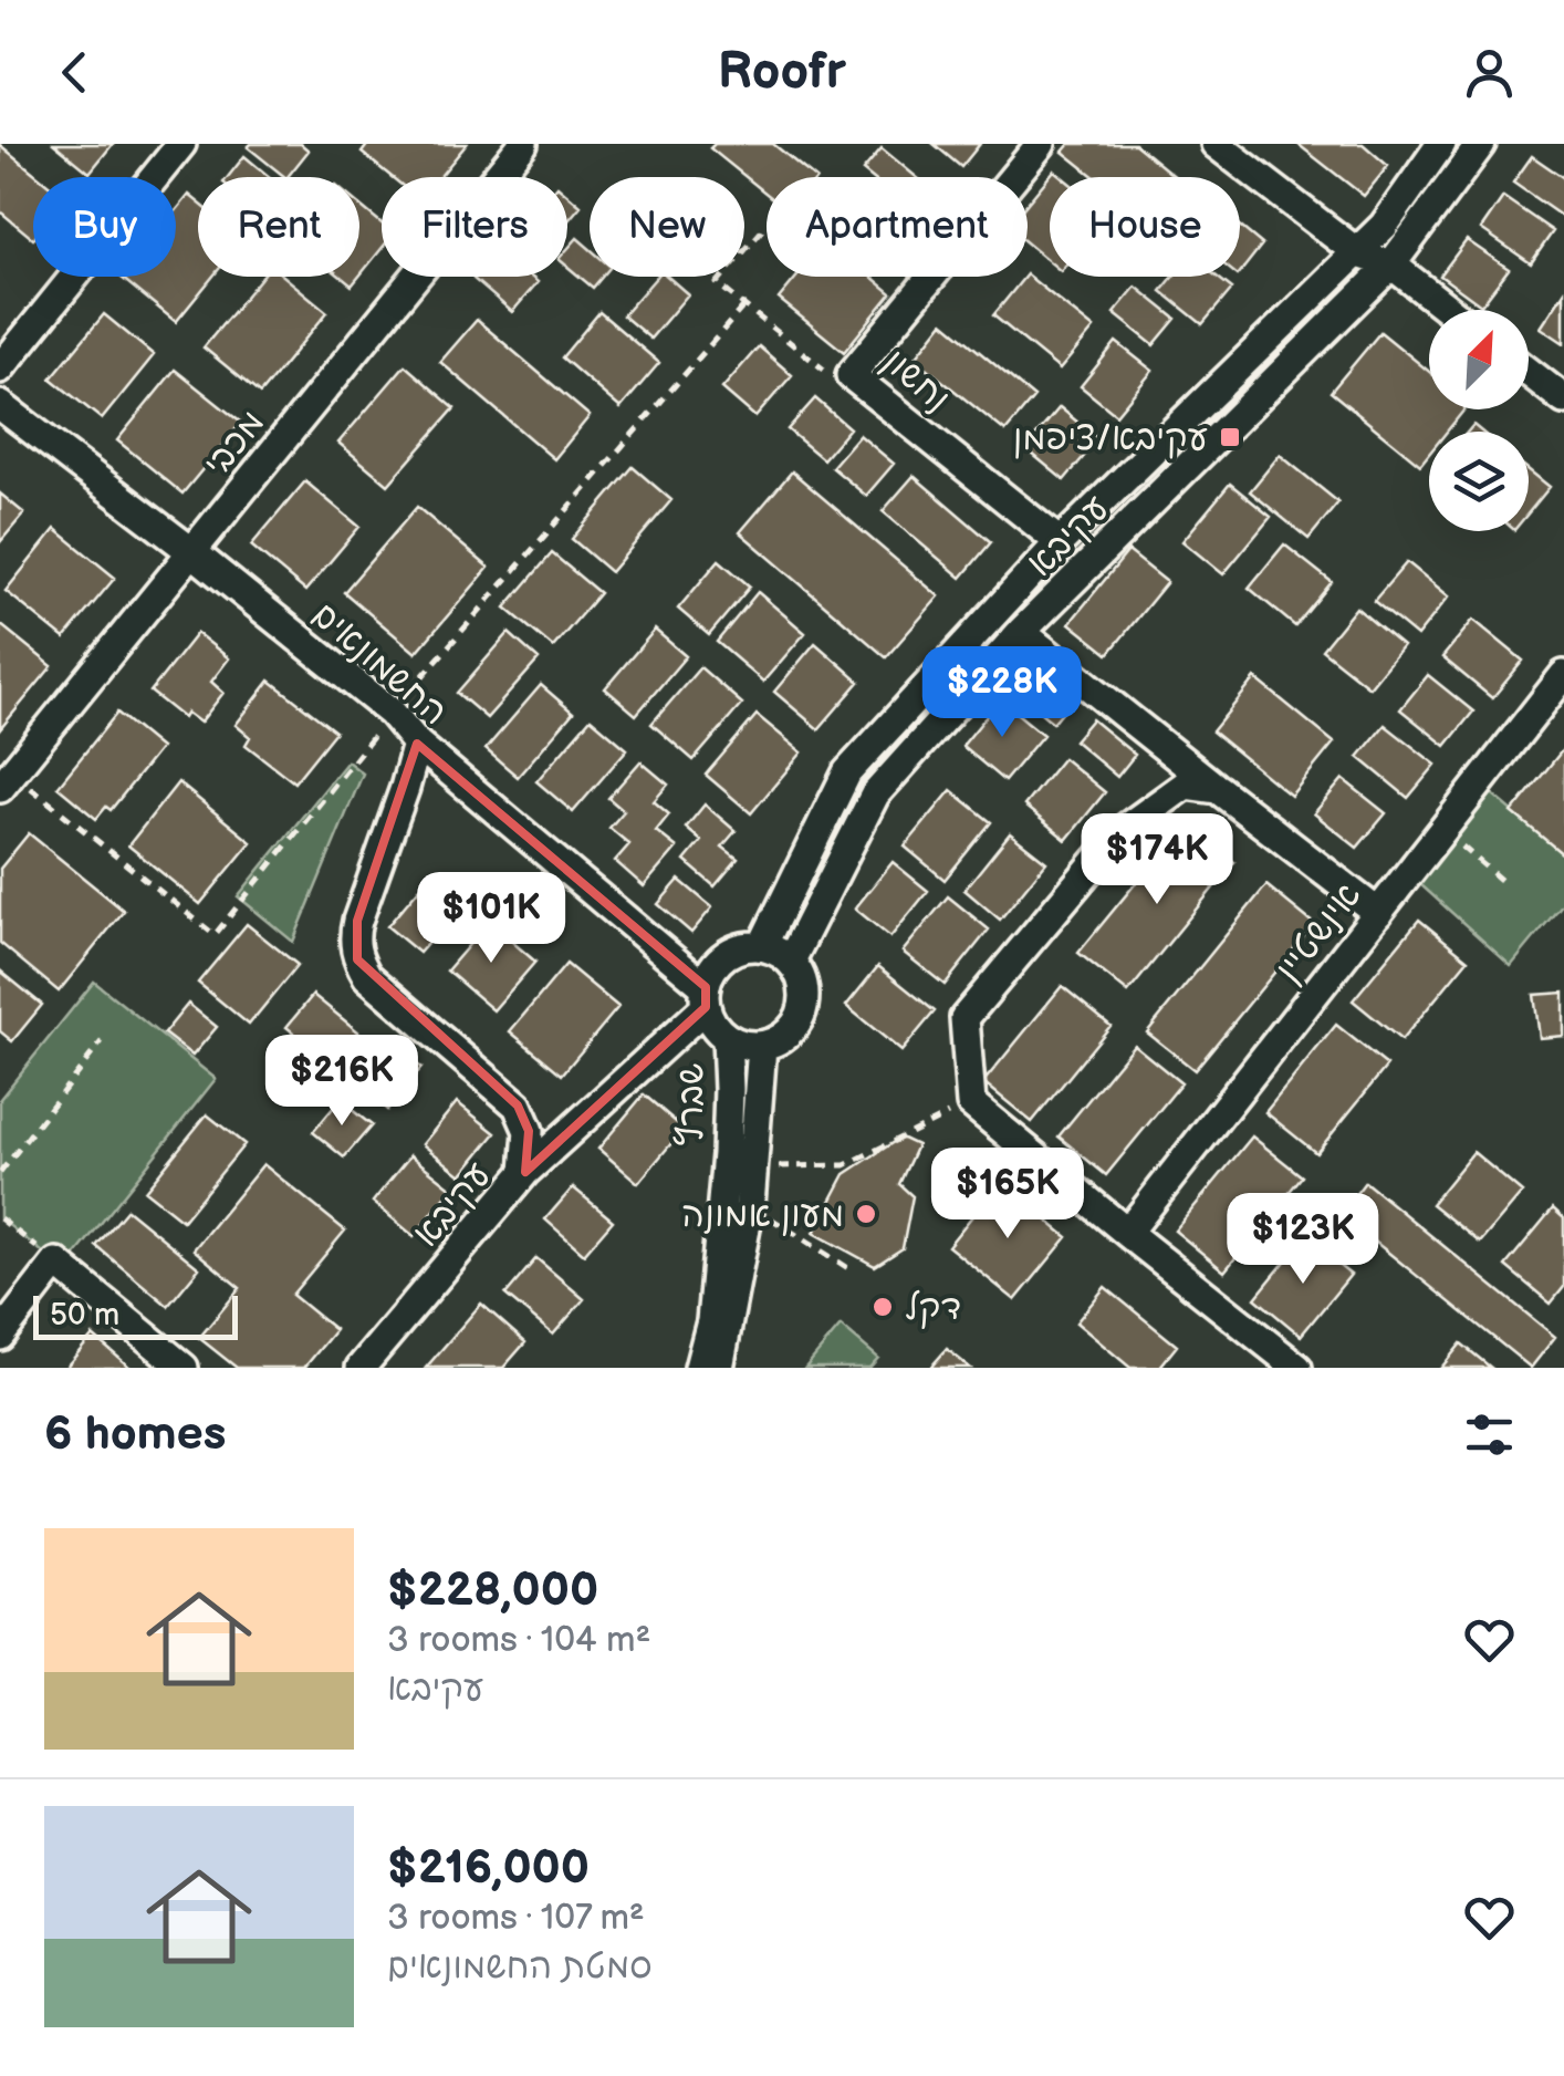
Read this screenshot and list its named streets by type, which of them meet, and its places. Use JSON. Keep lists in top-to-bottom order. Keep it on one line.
{"streets":{"street":["נחשון","מכבי","עקיבא","החשמונאים","אינשטיין","שברץ"]},"crossings":[["נחשון","עקיבא"],["מכבי","החשמונאים"],["עקיבא","החשמונאים"],["עקיבא","שברץ"],["החשמונאים","שברץ"]],"places":{"transit":["עקיבא/ציפמן"],"other":["מעון אמונה","דקל"]},"scale_bar":"50 m","north":"top right","page":{"header":"Roofr","chip":["Buy","Rent","Filters","New","Apartment","House"],"price":["$228K","$174K","$101K","$216K","$165K","$123K"],"scale":"50 m","heading":"6 homes","list":[{"name":"$228,000","note":"3 rooms · 104 m² · עקיבא"},{"name":"$216,000","note":"3 rooms · 107 m² · סמטת החשמונאים"}]}}
